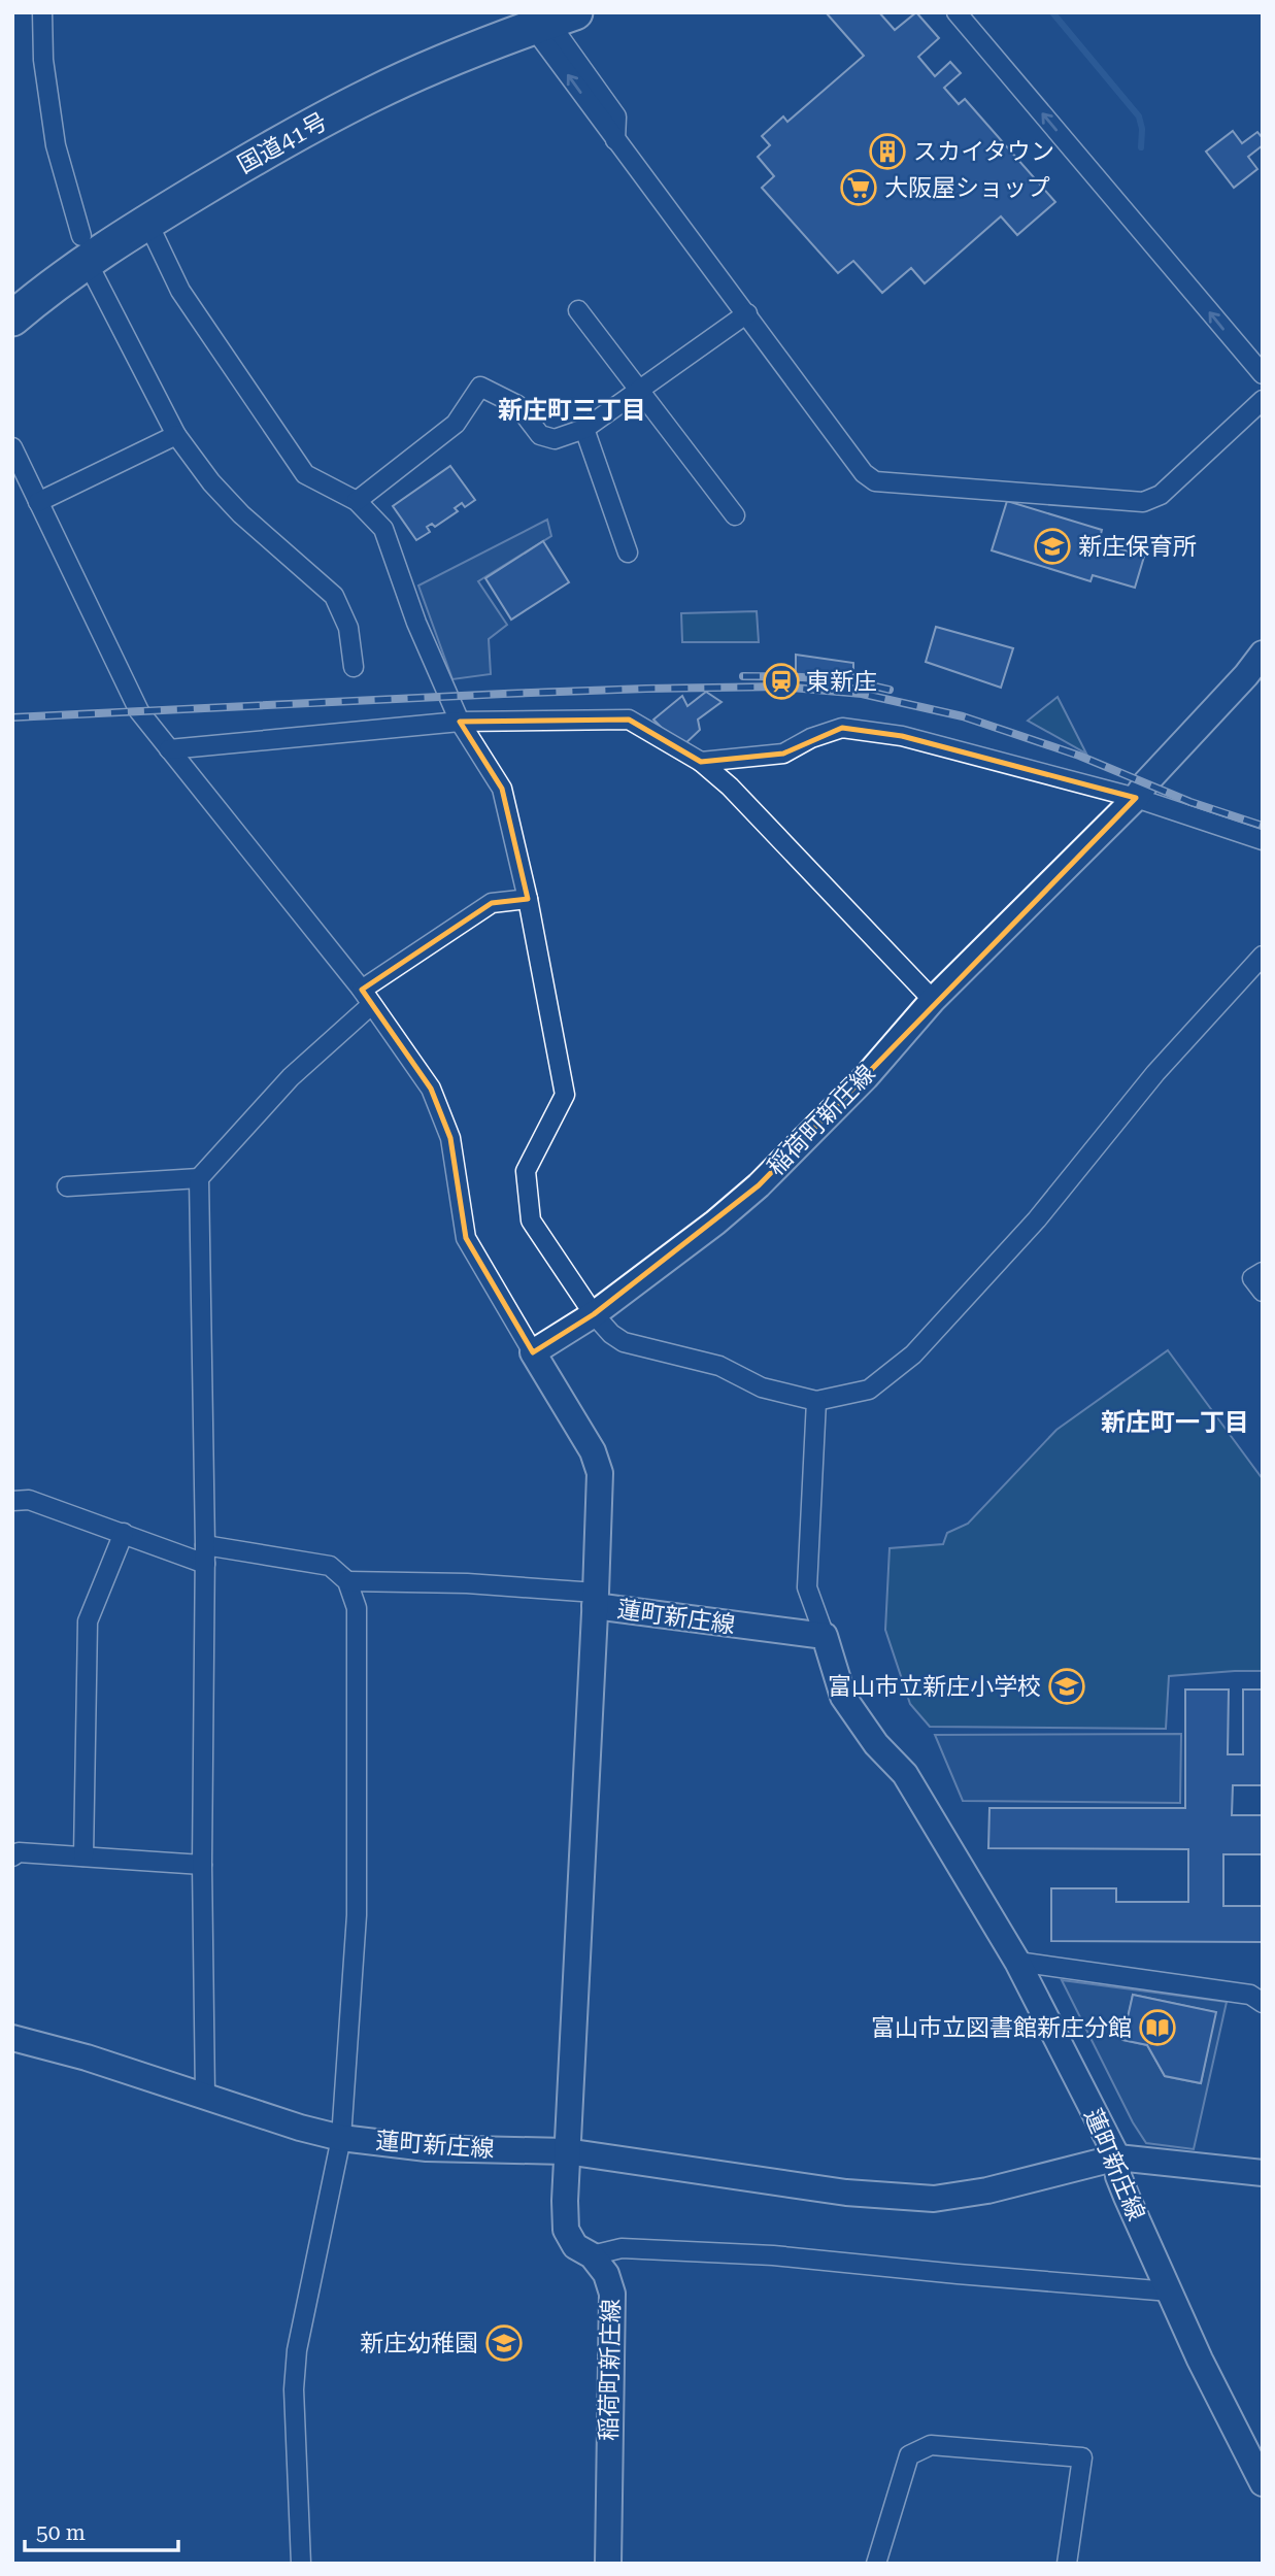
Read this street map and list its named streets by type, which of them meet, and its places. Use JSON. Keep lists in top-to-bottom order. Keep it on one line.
{"streets":{"highway":["国道41号"],"main road":["稲荷町新庄線","蓮町新庄線"]},"crossings":[["稲荷町新庄線","蓮町新庄線"]],"districts":["新庄町三丁目","新庄町一丁目"],"places":{"building":["スカイタウン"],"supermarket":["大阪屋ショップ"],"school or university":["新庄保育所","富山市立新庄小学校","新庄幼稚園"],"station":["東新庄"],"library":["富山市立図書館新庄分館"]},"scale_bar":"50 m"}
